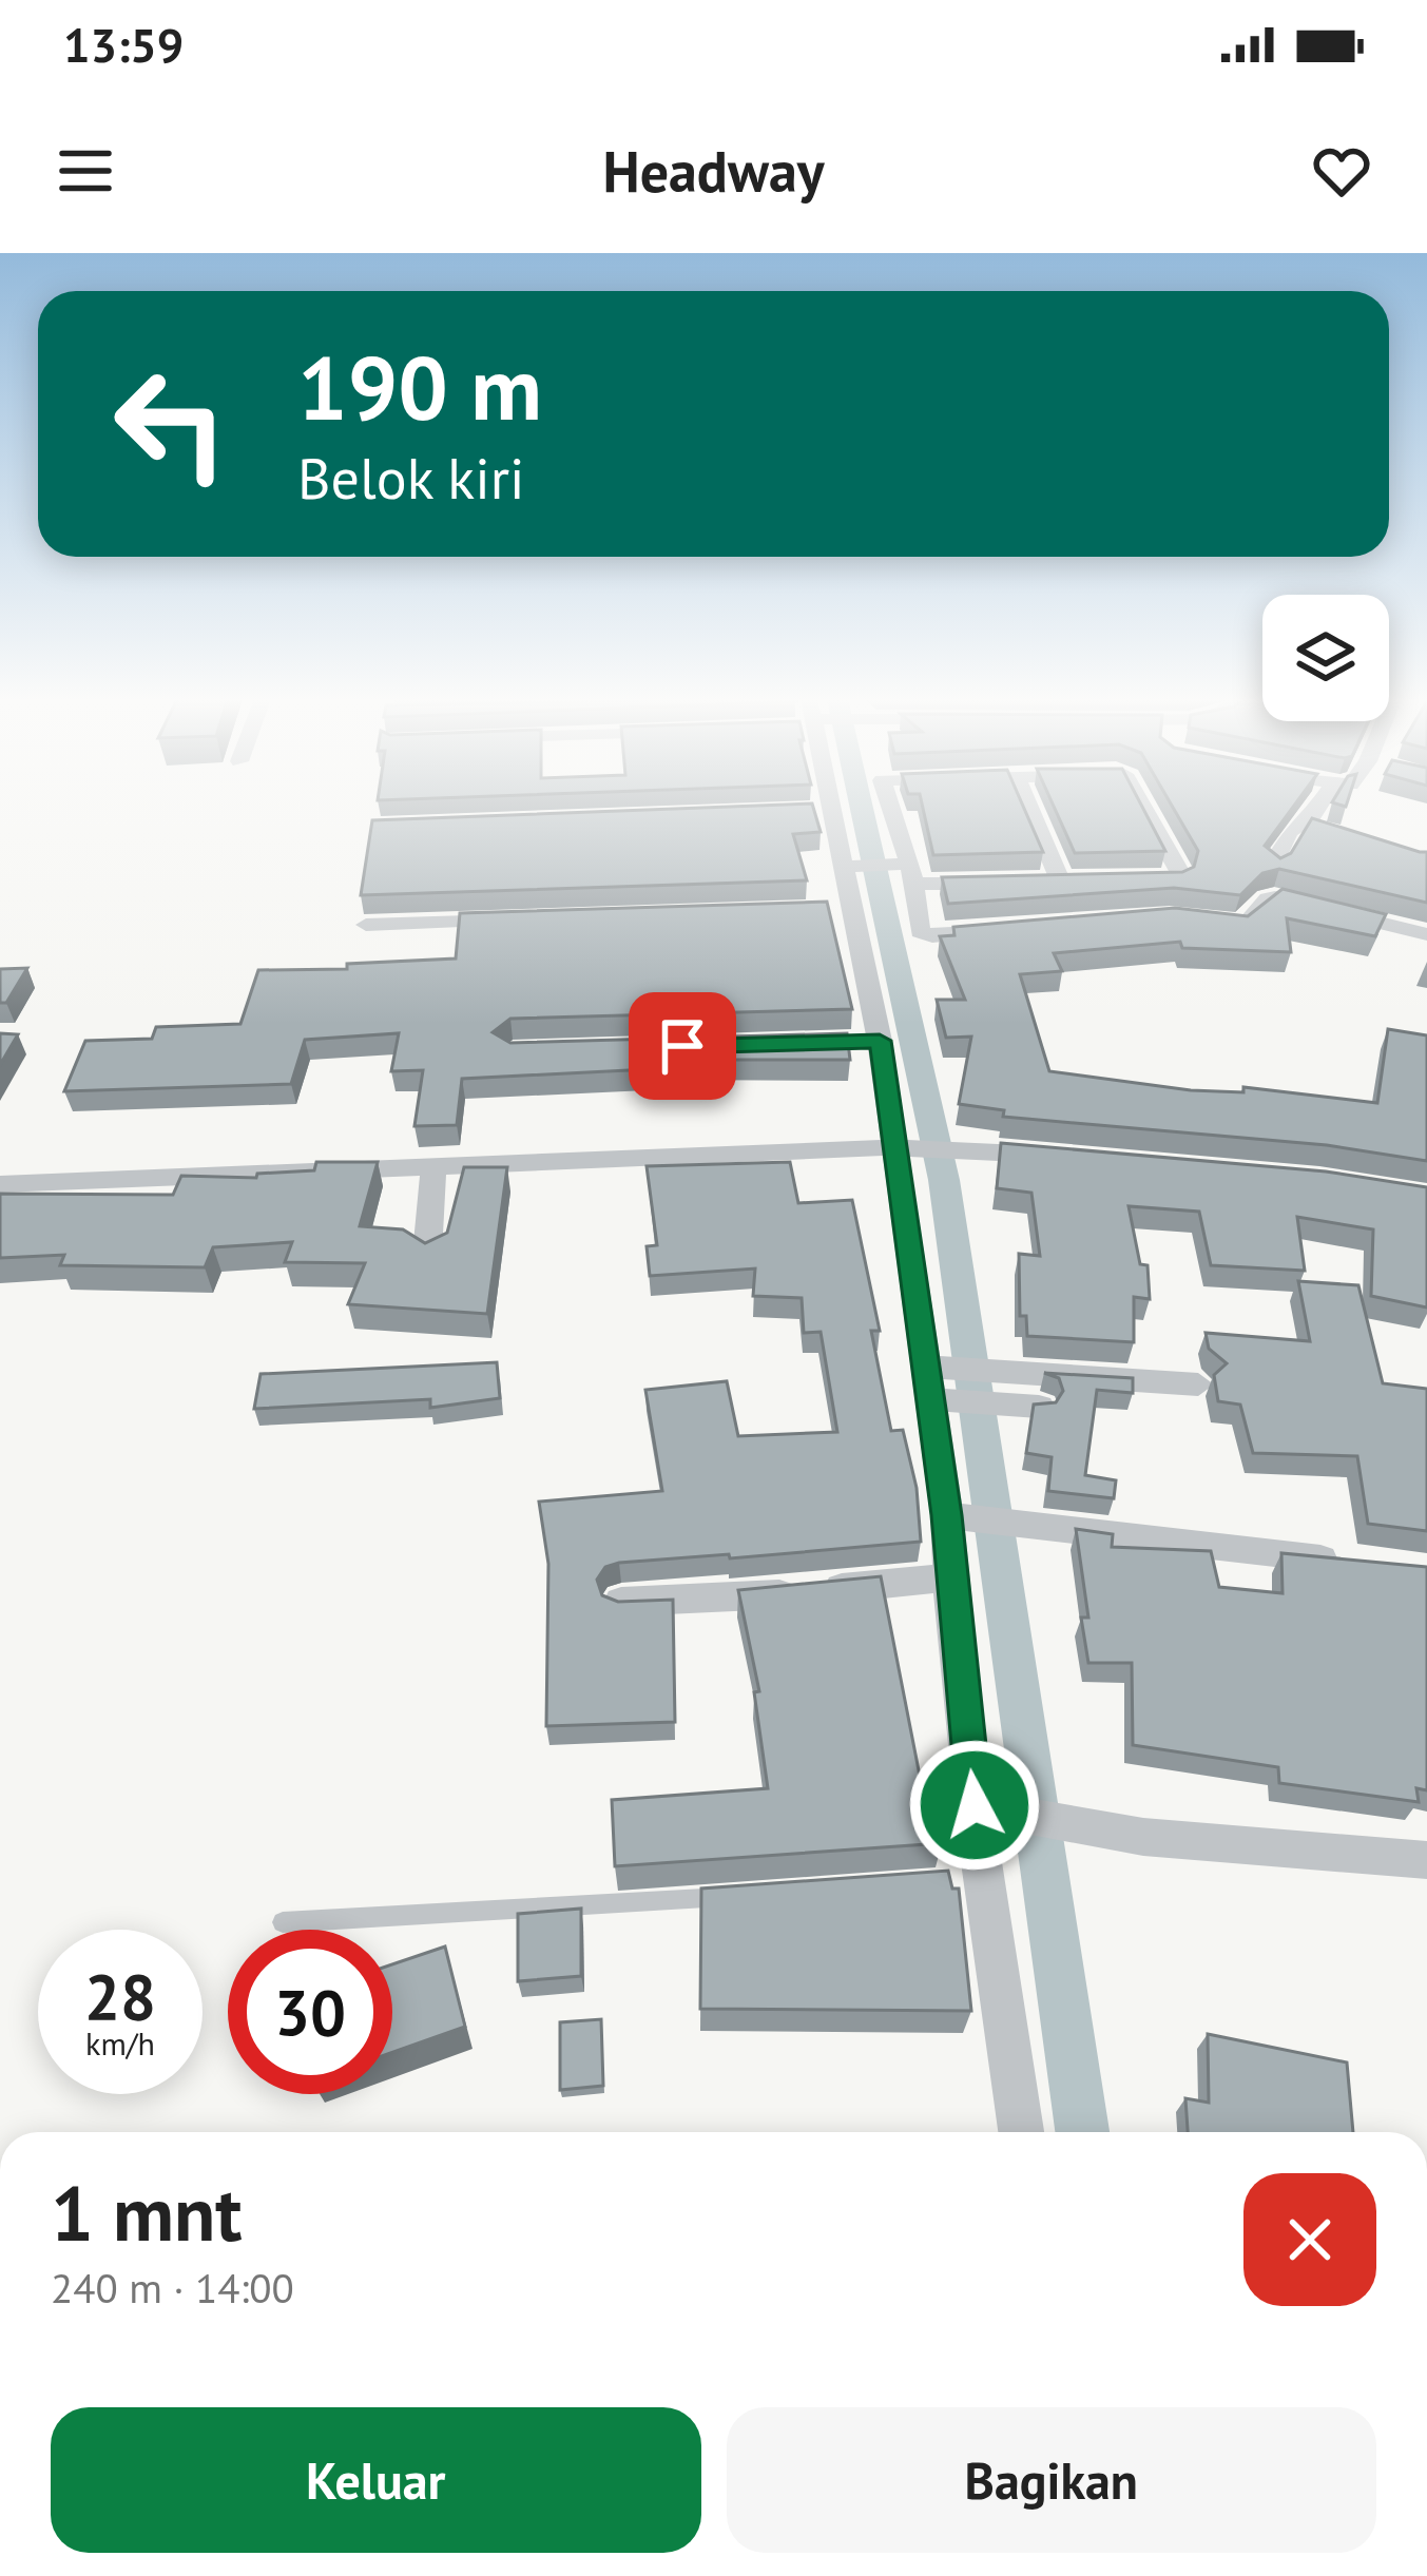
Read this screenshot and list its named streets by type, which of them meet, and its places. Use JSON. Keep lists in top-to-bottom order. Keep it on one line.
{"page":{"status":"13:59","header":"Headway","turn":["190 m","Belok kiri"],"speed":"28 km/h","limit":"30","heading":["1 mnt","240 m · 14:00"],"buttons":["Keluar","Bagikan"]}}
